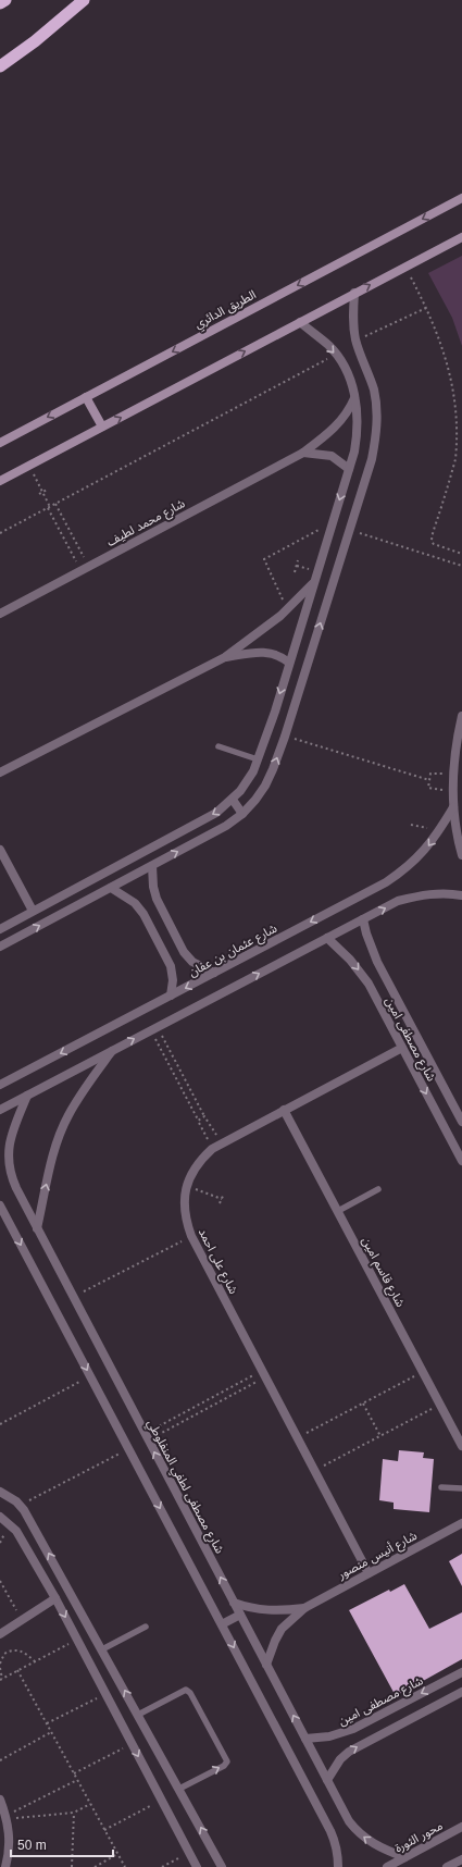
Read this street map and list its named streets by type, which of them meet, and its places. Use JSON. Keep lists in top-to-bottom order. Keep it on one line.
{"streets":{"main road":["الطريق الدائري"],"street":["شارع محمد لطيف","شارع عثمان بن عفان","شارع مصطفى امين","شارع على احمد","شارع قاسم امين","شارع مصطفى لطفي المنفلوطي","شارع أنيس منصور","محور الثورة"]},"crossings":[["شارع مصطفى امين","شارع على احمد"],["شارع مصطفى امين","شارع مصطفى لطفي المنفلوطي"],["شارع على احمد","شارع قاسم امين"],["شارع على احمد","شارع أنيس منصور"],["شارع مصطفى لطفي المنفلوطي","شارع أنيس منصور"],["شارع مصطفى لطفي المنفلوطي","محور الثورة"]],"scale_bar":"50 m"}
